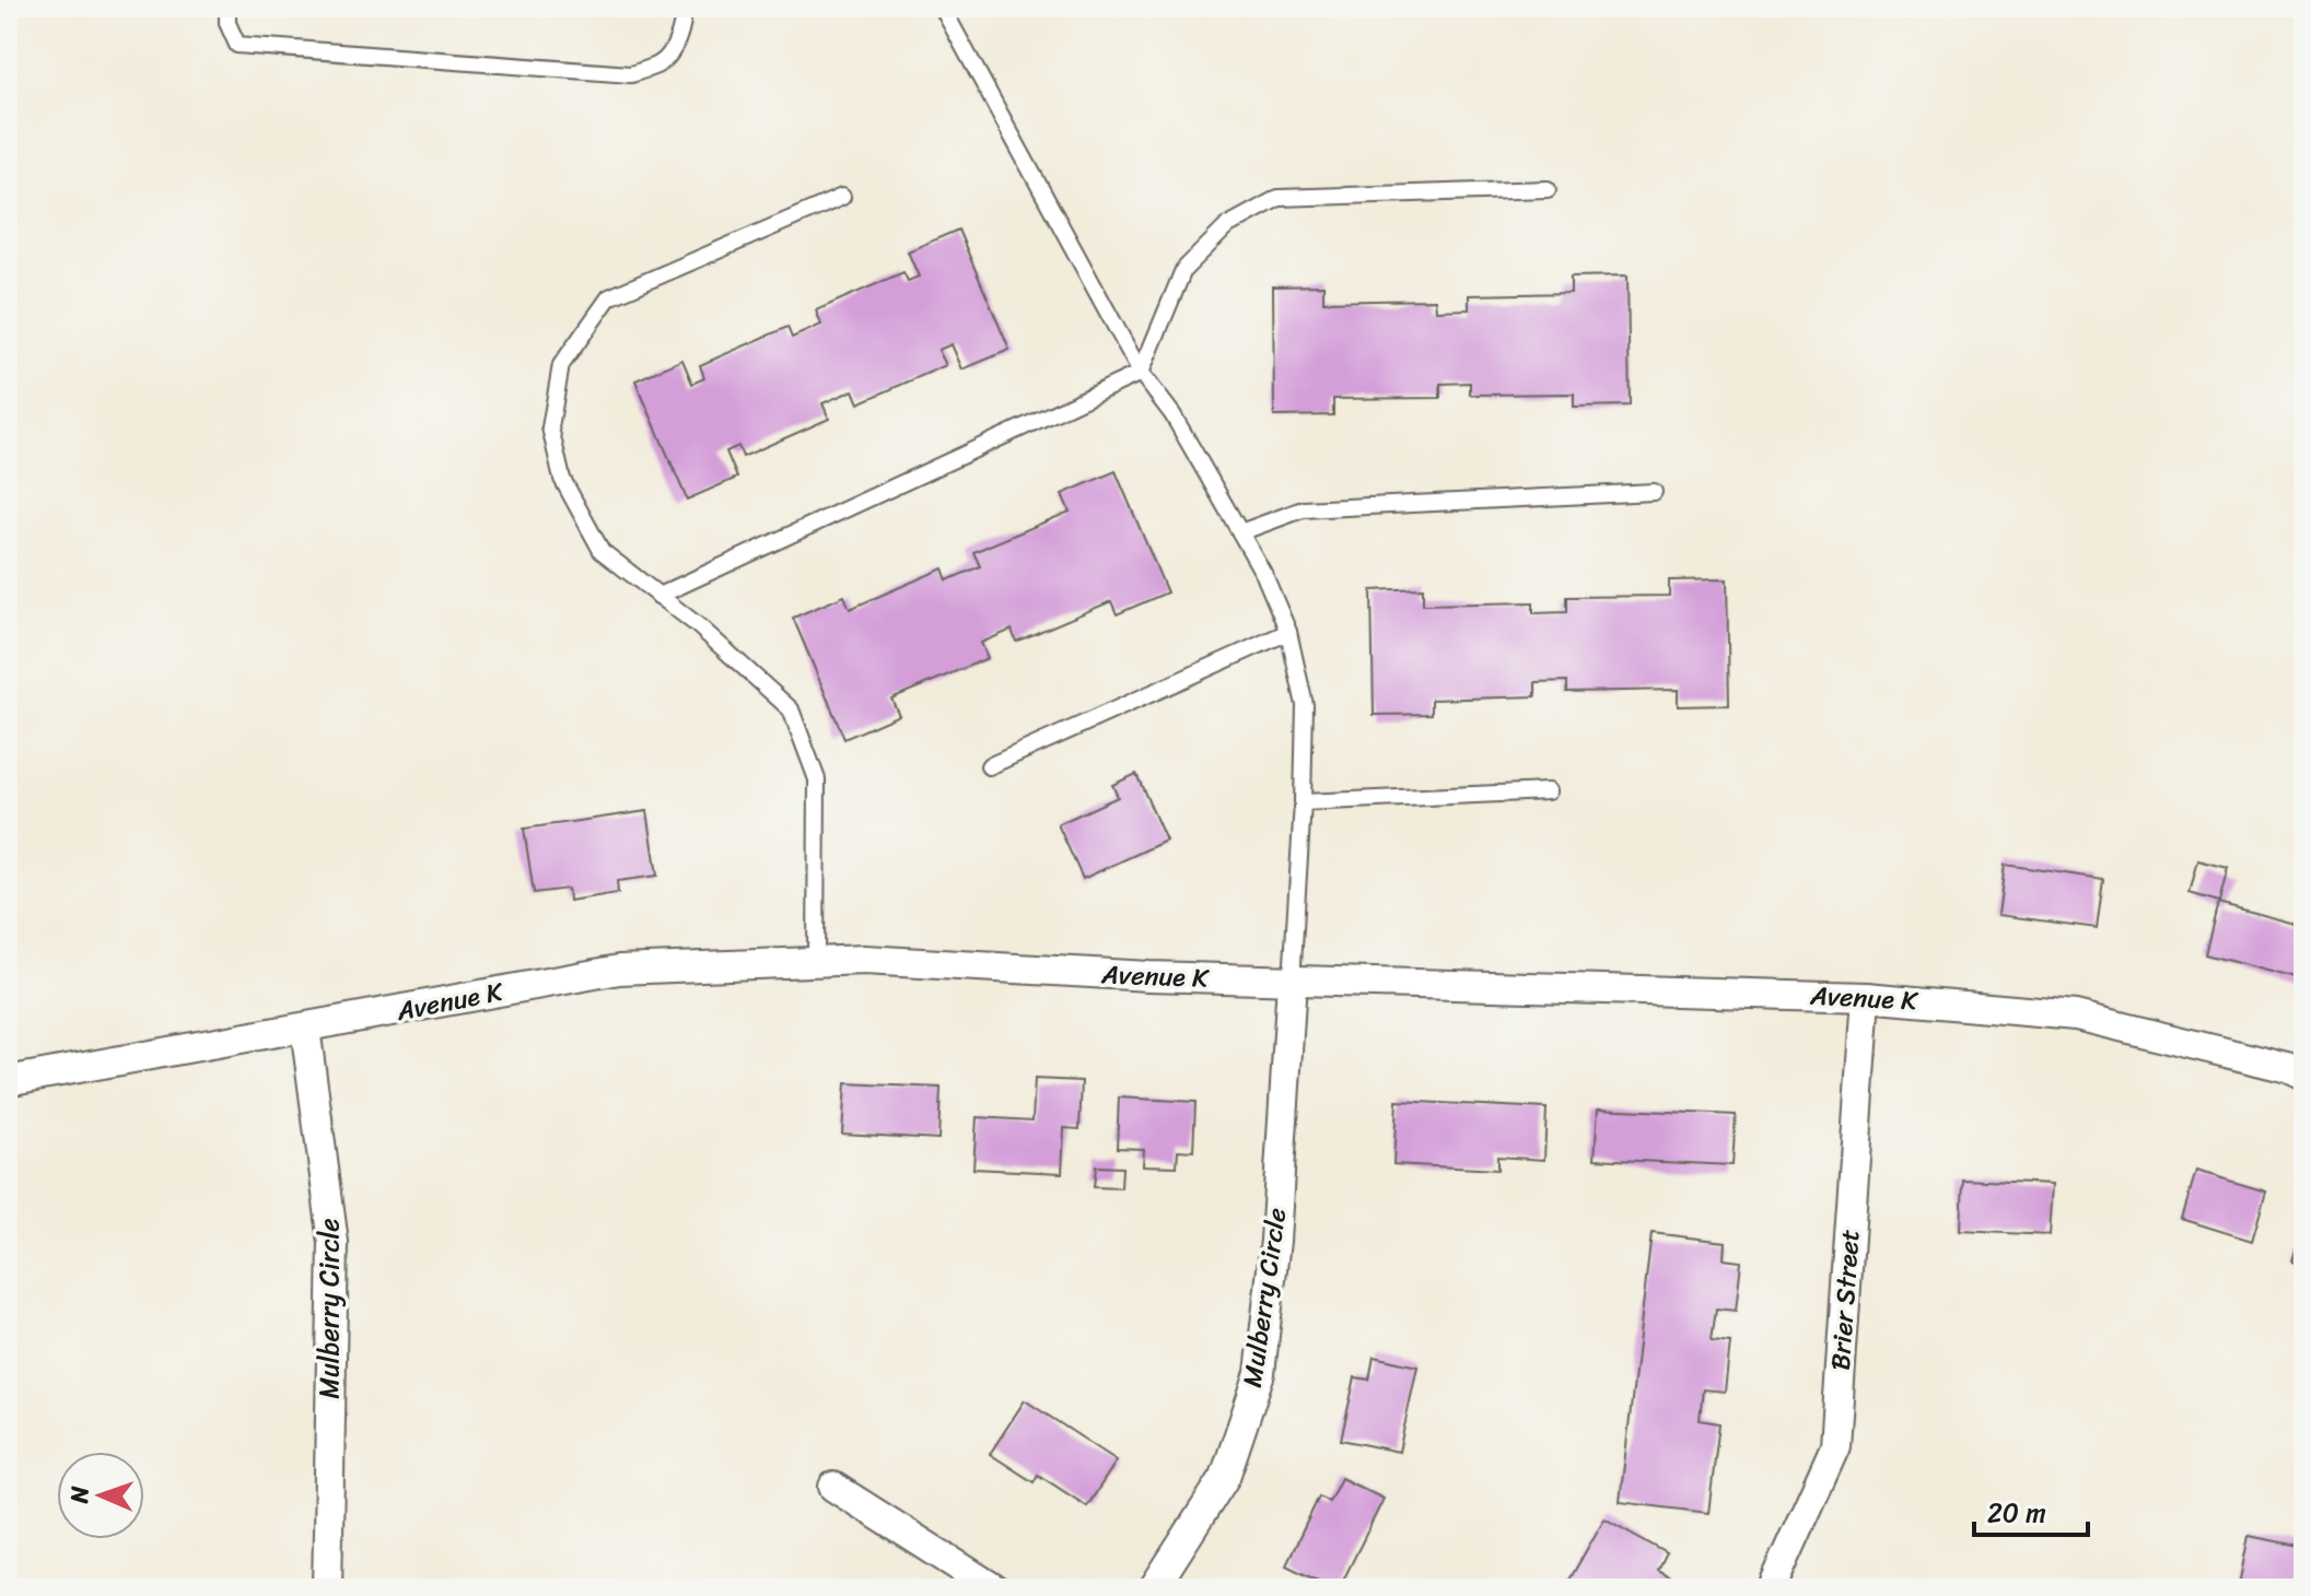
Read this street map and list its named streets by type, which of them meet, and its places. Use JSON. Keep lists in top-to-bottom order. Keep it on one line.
{"streets":{"street":["Avenue K","Mulberry Circle","Brier Street"]},"crossings":[["Avenue K","Mulberry Circle"],["Avenue K","Brier Street"]],"scale_bar":"20 m","north":"left"}
